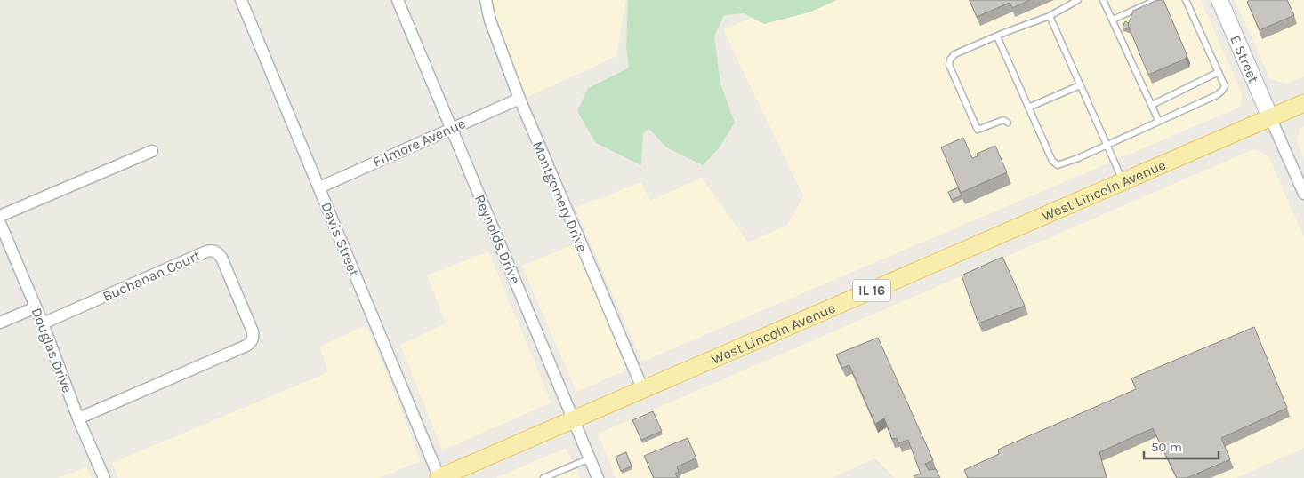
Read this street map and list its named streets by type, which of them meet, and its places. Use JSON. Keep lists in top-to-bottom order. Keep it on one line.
{"streets":{"main road":["West Lincoln Avenue","IL 16"],"street":["E Street","Filmore Avenue","Montgomery Drive","Davis Street","Reynolds Drive","Buchanan Court","Douglas Drive"]},"crossings":[["E Street","West Lincoln Avenue"],["Filmore Avenue","Montgomery Drive"],["Filmore Avenue","Davis Street"],["Filmore Avenue","Reynolds Drive"],["West Lincoln Avenue","Montgomery Drive"],["West Lincoln Avenue","Davis Street"],["West Lincoln Avenue","Reynolds Drive"],["Buchanan Court","Douglas Drive"]],"scale_bar":"50 m"}
